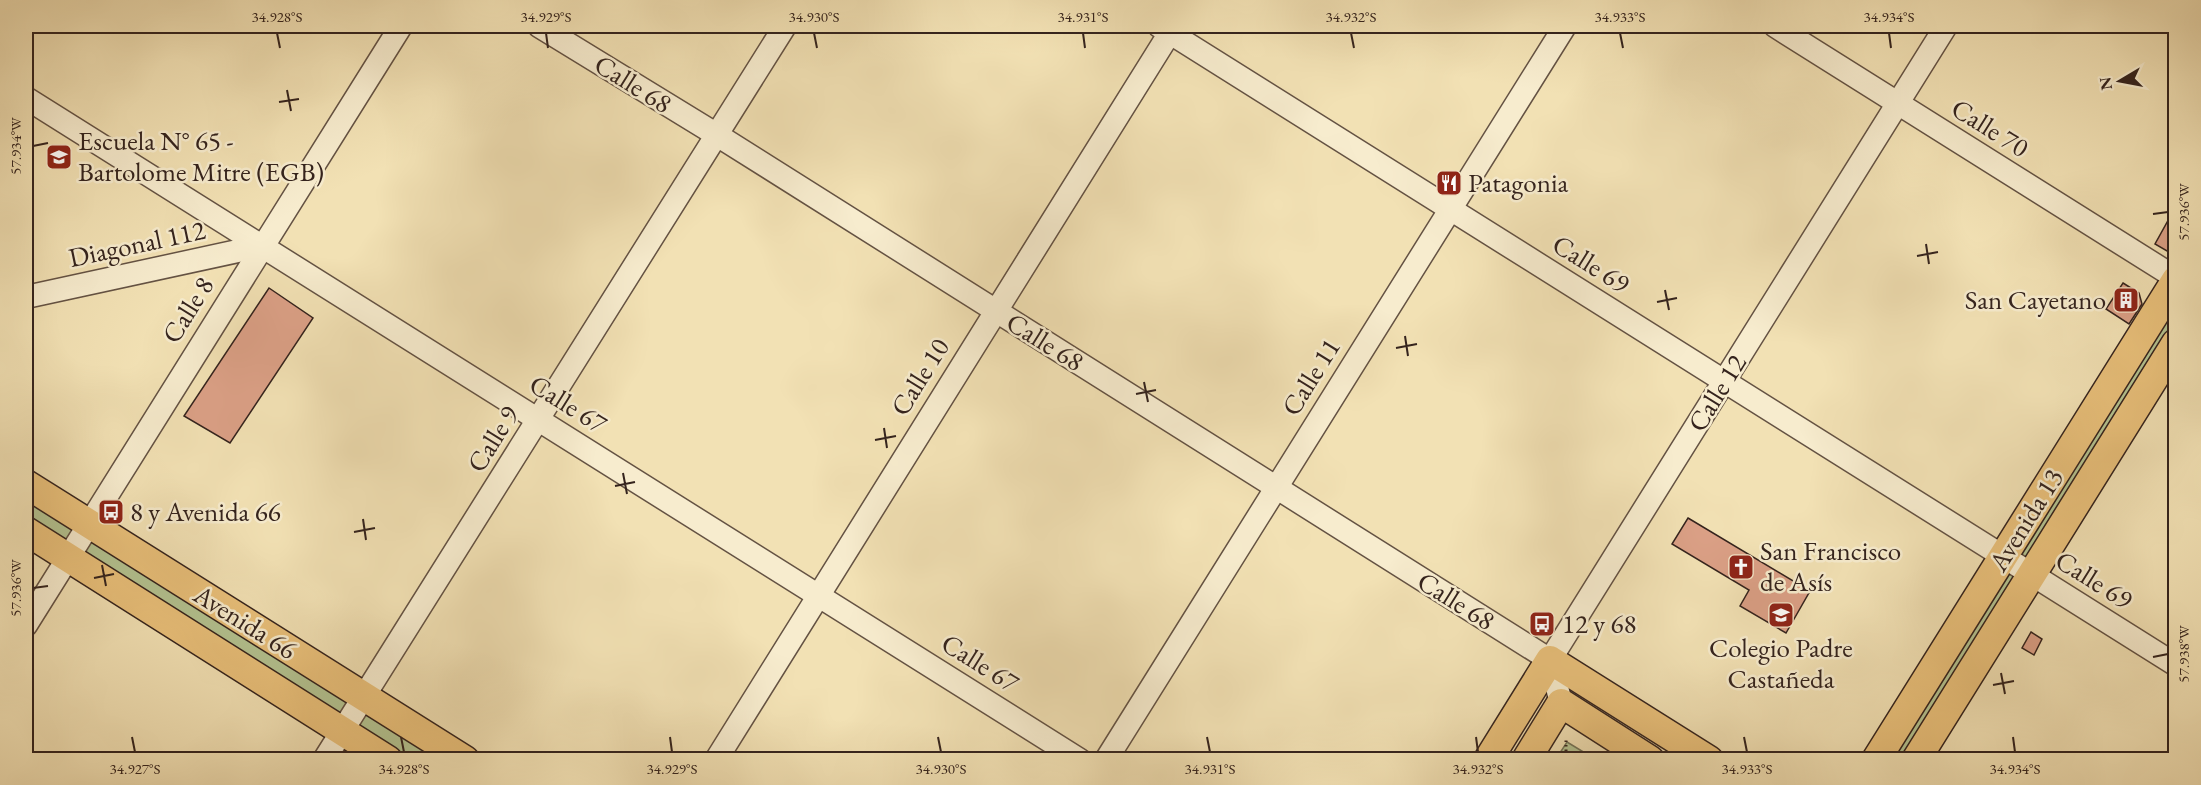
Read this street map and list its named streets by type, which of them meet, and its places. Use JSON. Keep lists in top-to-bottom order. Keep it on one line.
{"streets":{"main road":["Calle 68","Calle 12","Avenida 13","Avenida 66"],"street":["Calle 70","Diagonal 112","Calle 69","Calle 8","Calle 10","Calle 11","Calle 67","Calle 9"]},"crossings":[["Calle 68","Calle 10"],["Calle 68","Calle 11"],["Calle 68","Calle 12"],["Calle 68","Calle 9"],["Calle 70","Calle 12"],["Calle 70","Avenida 13"],["Diagonal 112","Calle 8"],["Diagonal 112","Calle 67"],["Calle 69","Calle 10"],["Calle 69","Calle 11"],["Calle 69","Calle 12"],["Calle 69","Avenida 13"],["Calle 8","Calle 67"],["Calle 8","Avenida 66"],["Calle 10","Calle 67"],["Calle 67","Calle 9"],["Calle 9","Avenida 66"]],"places":{"school or university":["Escuela N° 65 - Bartolome Mitre (EGB)","Colegio Padre Castañeda"],"restaurant":["Patagonia"],"building":["San Cayetano"],"bus stop":["8 y Avenida 66","12 y 68"],"church":["San Francisco de Asís"]},"north":"left","coordinates":["34.928°S","34.929°S","34.930°S","34.931°S","34.932°S","34.933°S","34.934°S","57.934°W","57.936°W","57.938°W","34.927°S"]}
